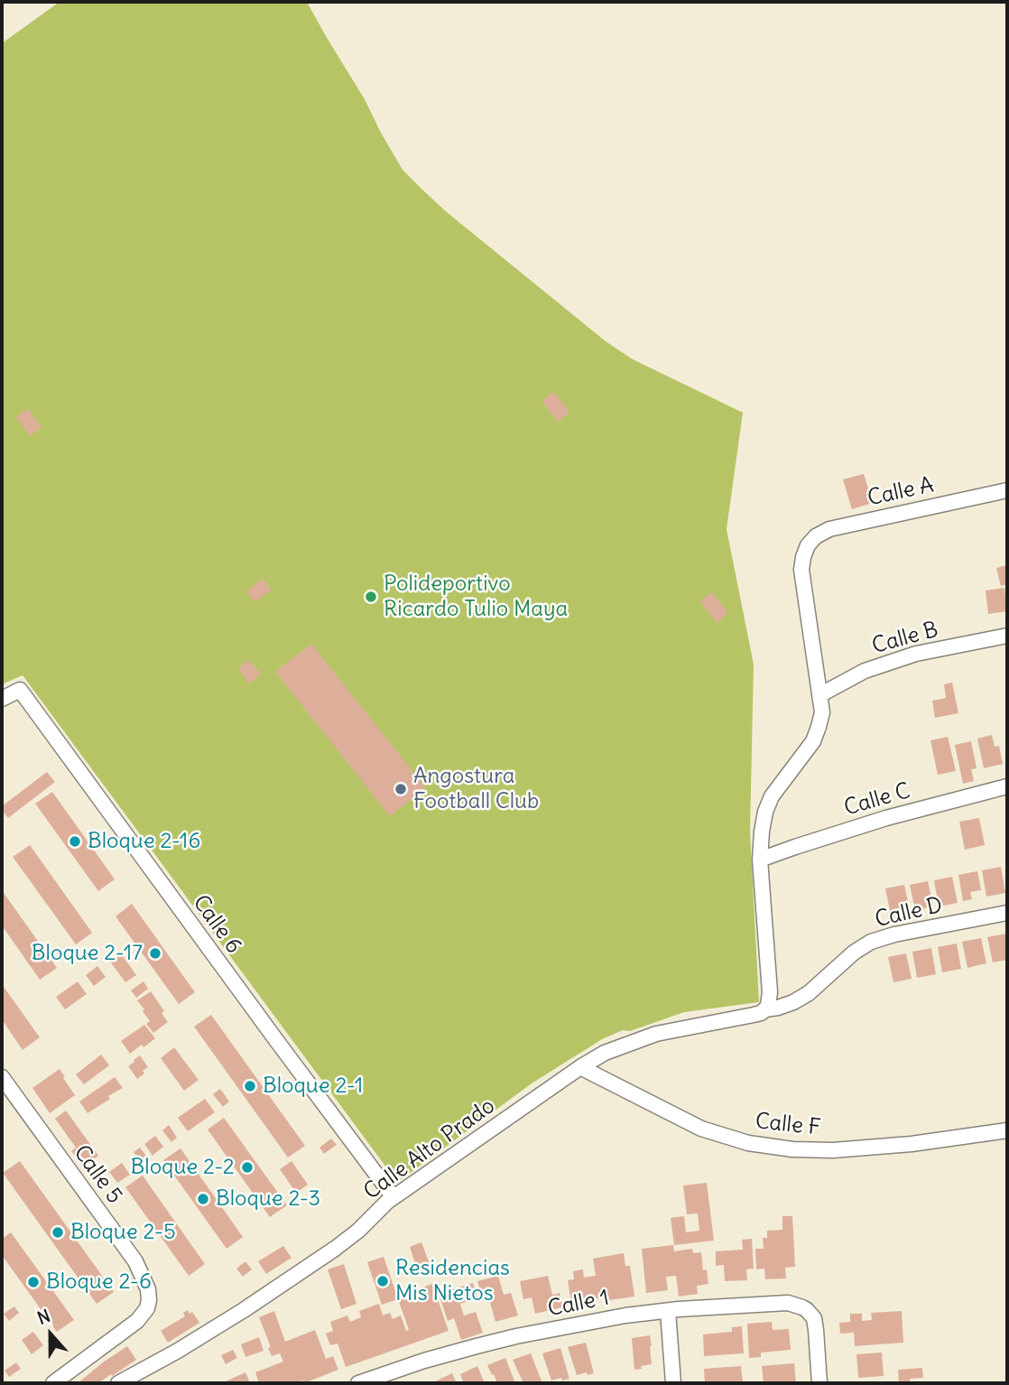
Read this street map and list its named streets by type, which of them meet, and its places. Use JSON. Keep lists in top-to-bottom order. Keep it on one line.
{"streets":{"street":["Calle A","Calle B","Calle C","Calle D","Calle 6","Calle F","Calle Alto Prado","Calle 5","Calle 1"]},"crossings":[["Calle A","Calle B"],["Calle D","Calle Alto Prado"],["Calle 6","Calle Alto Prado"],["Calle F","Calle Alto Prado"]],"places":["Polideportivo Ricardo Tulio Maya","Angostura Football Club","Bloque 2-16","Bloque 2-17","Bloque 2-1","Bloque 2-2","Bloque 2-3","Bloque 2-5","Residencias Mis Nietos","Bloque 2-6"],"north":"top"}
